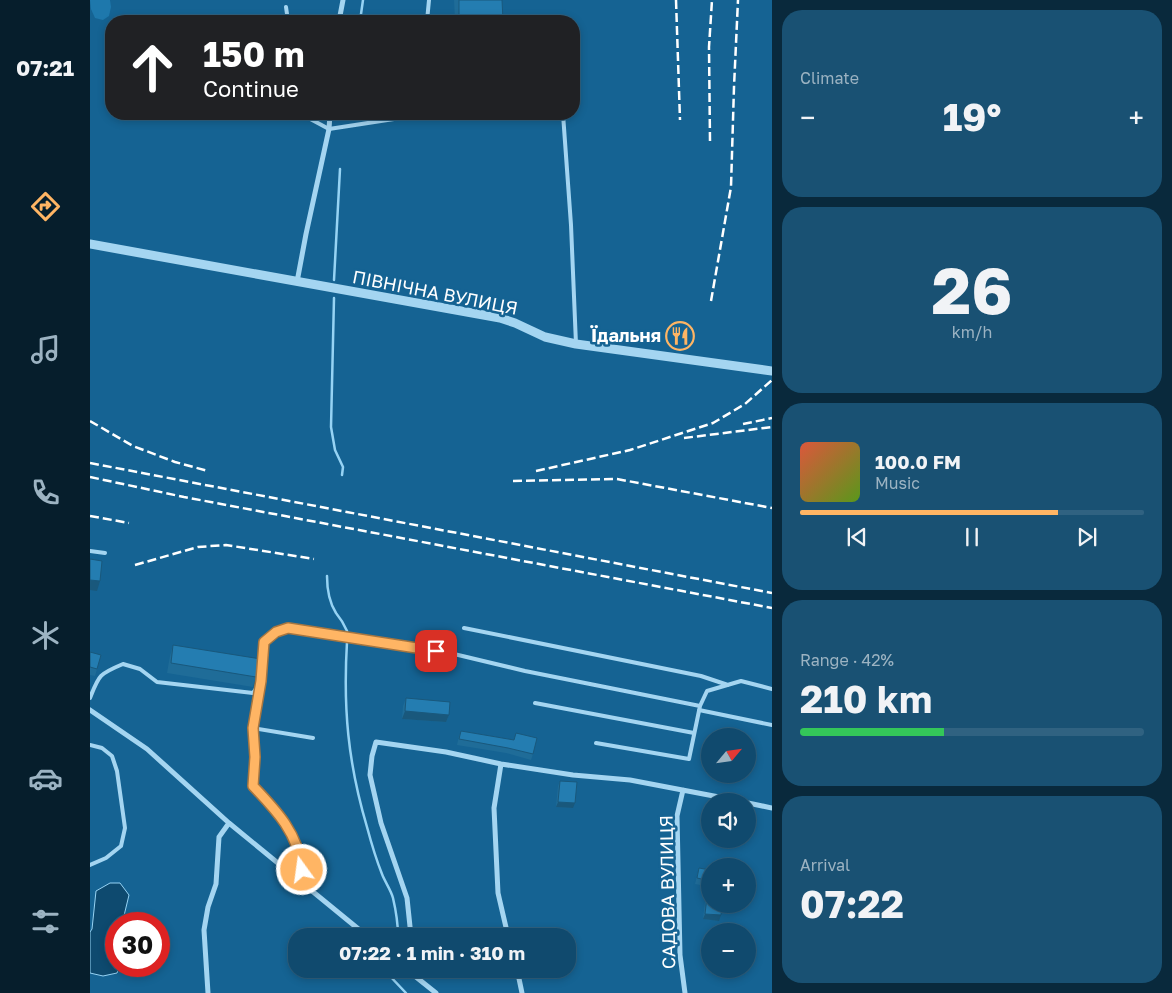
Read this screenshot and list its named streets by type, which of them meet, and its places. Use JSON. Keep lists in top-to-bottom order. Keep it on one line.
{"streets":{"street":["ПІВНІЧНА ВУЛИЦЯ","САДОВА ВУЛИЦЯ"]},"places":{"restaurant":["Їдальня"]},"north":"top right","page":{"tabs":"07:21","tile":["Climate",["26","km/h"],["Range · 42%","210 km"],["Arrival","07:22"]],"turn":["150 m","Continue"],"heat":["−","19°","+"],"song":["100.0 FM","Music"],"map_buttons":["+","−"],"limit":"30","trip":"07:22 · 1 min · 310 m"}}
